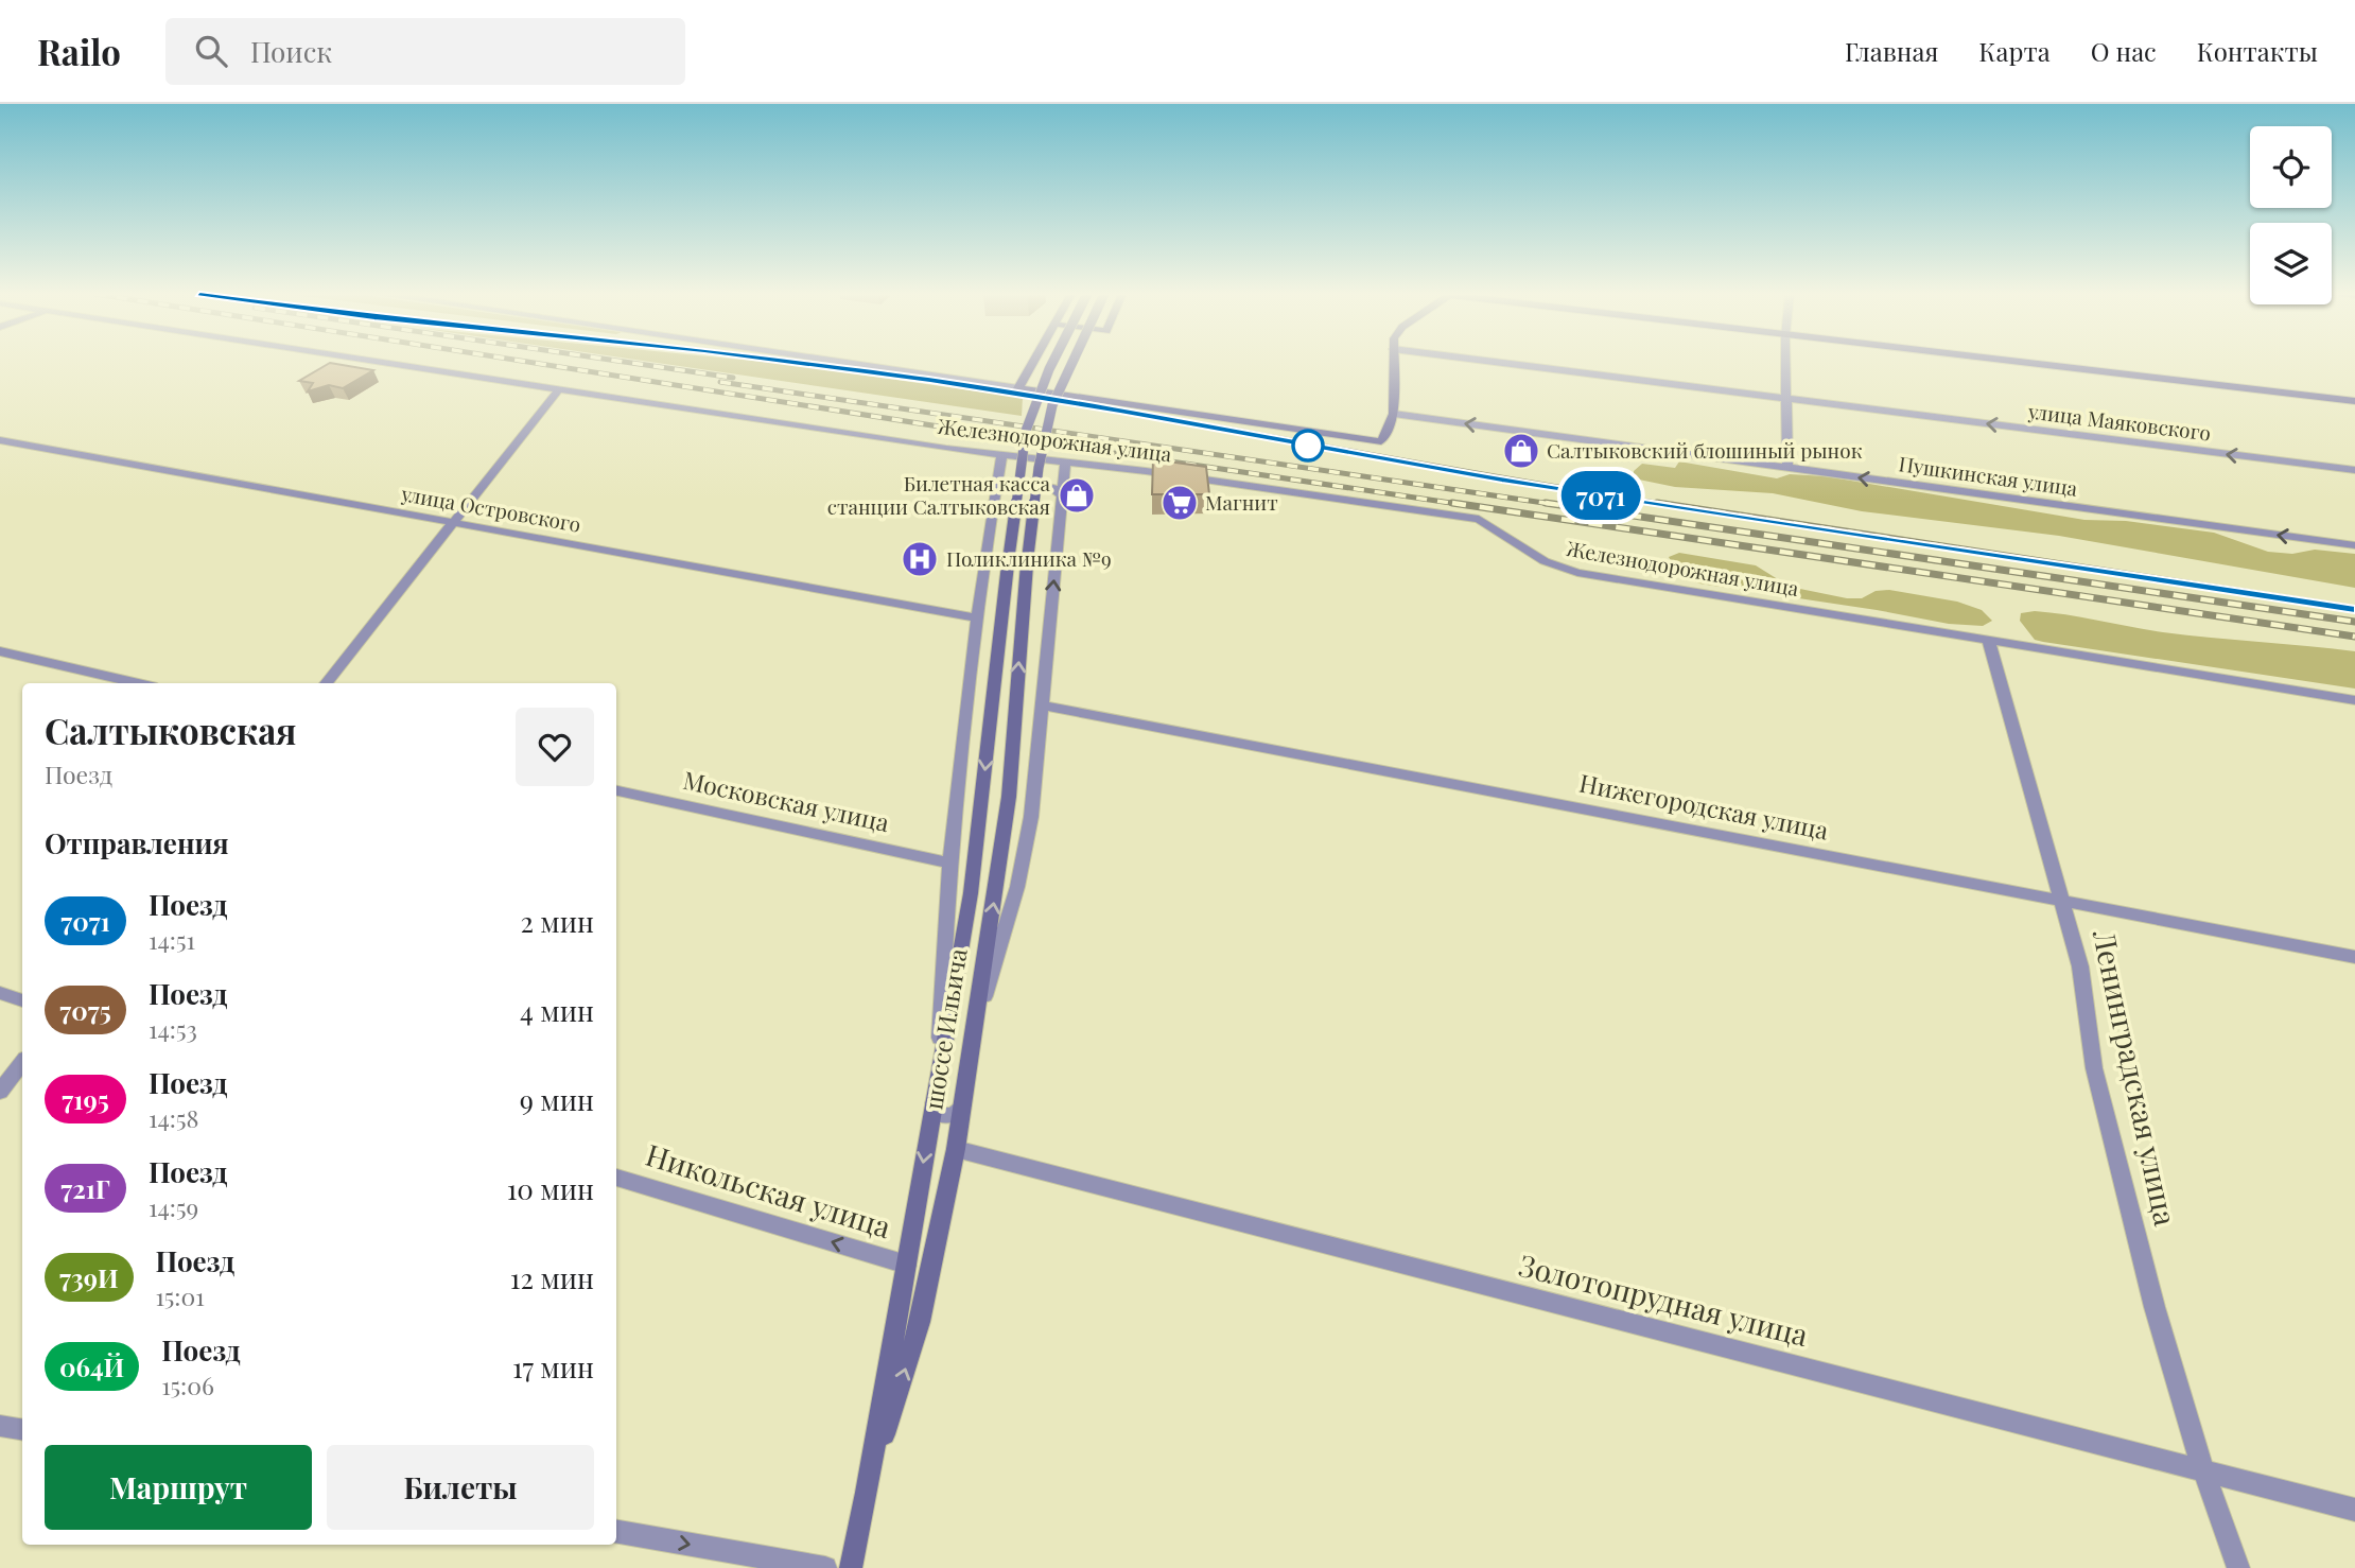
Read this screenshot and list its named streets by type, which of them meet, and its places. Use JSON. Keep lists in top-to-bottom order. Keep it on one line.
{"streets":{"main road":["шоссе Ильича"],"street":["улица Маяковского","Железнодорожная улица","Пушкинская улица","улица Островского","Московская улица","Нижегородская улица","Ленинградская улица","Никольская улица","Золотопрудная улица"]},"crossings":[["Железнодорожная улица","Ленинградская улица"],["Нижегородская улица","Ленинградская улица"],["шоссе Ильича","Никольская улица"],["шоссе Ильича","Золотопрудная улица"],["Ленинградская улица","Золотопрудная улица"]],"one_way":["улица Маяковского","Пушкинская улица","Никольская улица"],"places":{"shop":["Салтыковский блошиный рынок","Билетная касса станции Салтыковская"],"supermarket":["Магнит"],"hospital":["Поликлиника №9"]},"page":{"header":"Railo","search":"Поиск","nav":["Главная","Карта","О нас","Контакты"],"on_map":"7071","heading":[["Салтыковская","Поезд"],"Отправления"],"list":[{"mark":"7071","name":"Поезд","note":"14:51","value":"2 мин"},{"mark":"7075","name":"Поезд","note":"14:53","value":"4 мин"},{"mark":"7195","name":"Поезд","note":"14:58","value":"9 мин"},{"mark":"721Г","name":"Поезд","note":"14:59","value":"10 мин"},{"mark":"739И","name":"Поезд","note":"15:01","value":"12 мин"},{"mark":"064Й","name":"Поезд","note":"15:06","value":"17 мин"}],"buttons":["Маршрут","Билеты"]}}
